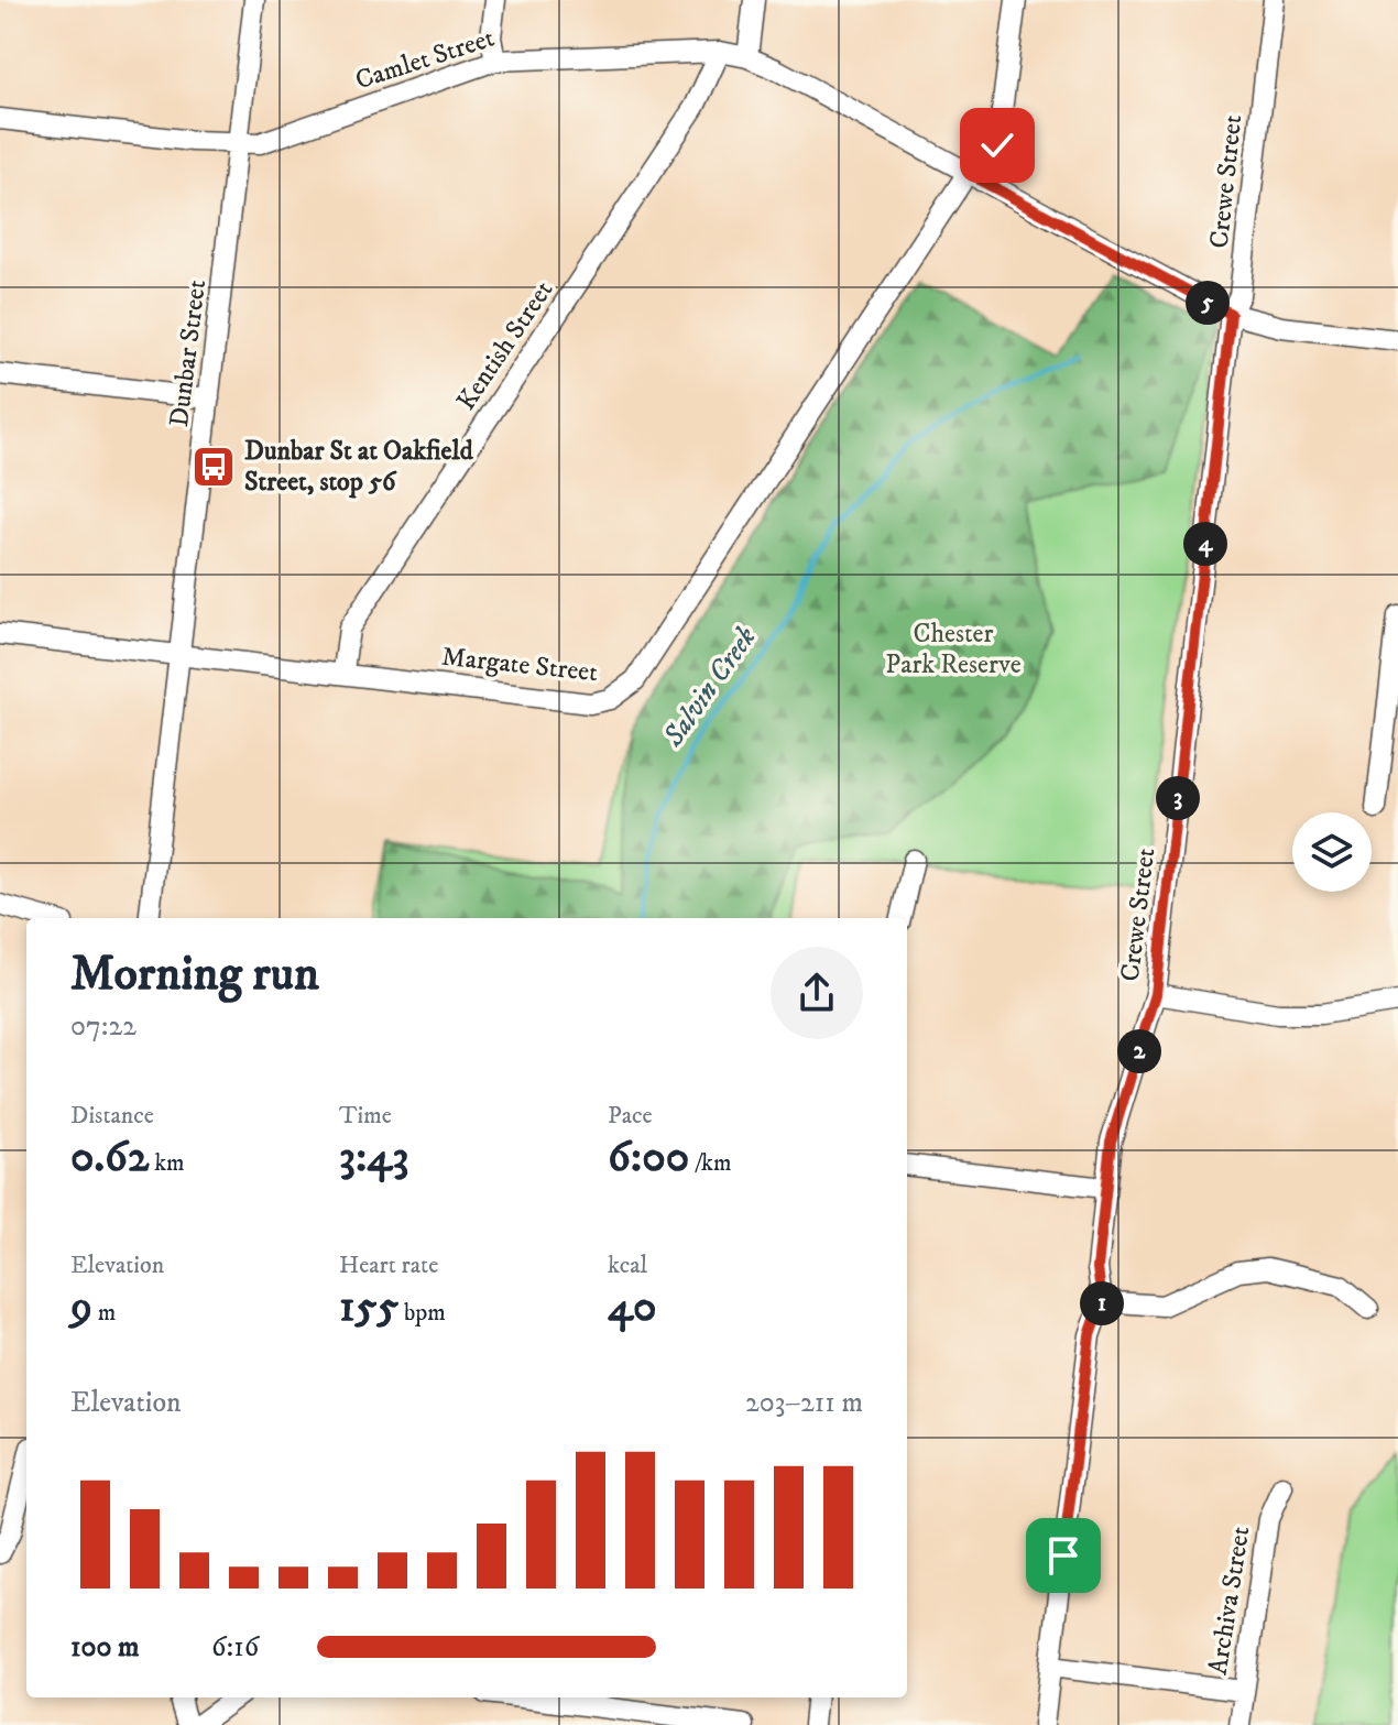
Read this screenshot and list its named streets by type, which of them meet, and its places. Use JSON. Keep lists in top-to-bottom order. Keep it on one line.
{"streets":{"street":["Camlet Street","Crewe Street","Kentish Street","Dunbar Street","Margate Street","Archiva Street"]},"crossings":[["Camlet Street","Crewe Street"],["Camlet Street","Kentish Street"],["Camlet Street","Dunbar Street"],["Camlet Street","Margate Street"],["Kentish Street","Margate Street"],["Dunbar Street","Margate Street"]],"water":["Salvin Creek"],"parks":["Chester Park Reserve"],"places":{"bus stop":["Dunbar St at Oakfield Street, stop 56"]},"page":{"pins":["5","4","3","2","1"],"heading":["Morning run","07:22"],"stats":[["Distance","0.62 km"],["Time","3:43"],["Pace","6:00 /km"],["Elevation","9 m"],["Heart rate","155 bpm"],["kcal","40"]],"chart":["Elevation","203–211 m"],"list":[{"name":"100 m","note":"6:16"}]}}
